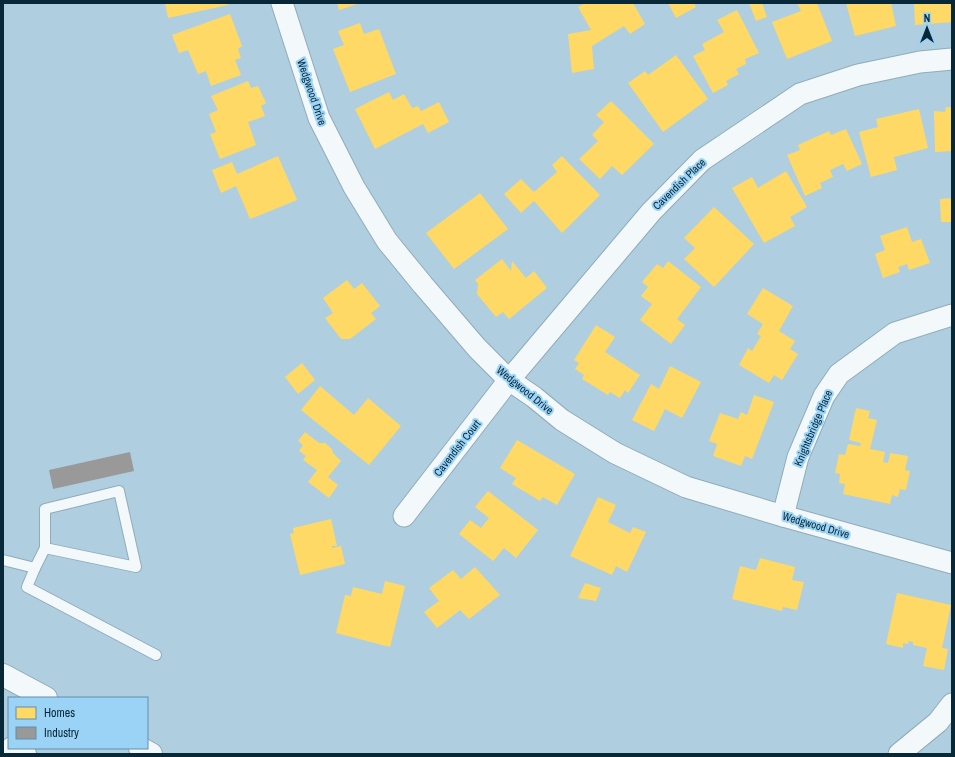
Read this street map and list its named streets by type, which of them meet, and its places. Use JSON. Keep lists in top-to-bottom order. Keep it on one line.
{"streets":{"street":["Wedgwood Drive","Cavendish Place","Knightsbridge Place","Cavendish Court"]},"crossings":[["Wedgwood Drive","Cavendish Place"],["Wedgwood Drive","Knightsbridge Place"],["Wedgwood Drive","Cavendish Court"],["Cavendish Place","Cavendish Court"]],"legend":["Homes","Industry"],"north":"top"}
